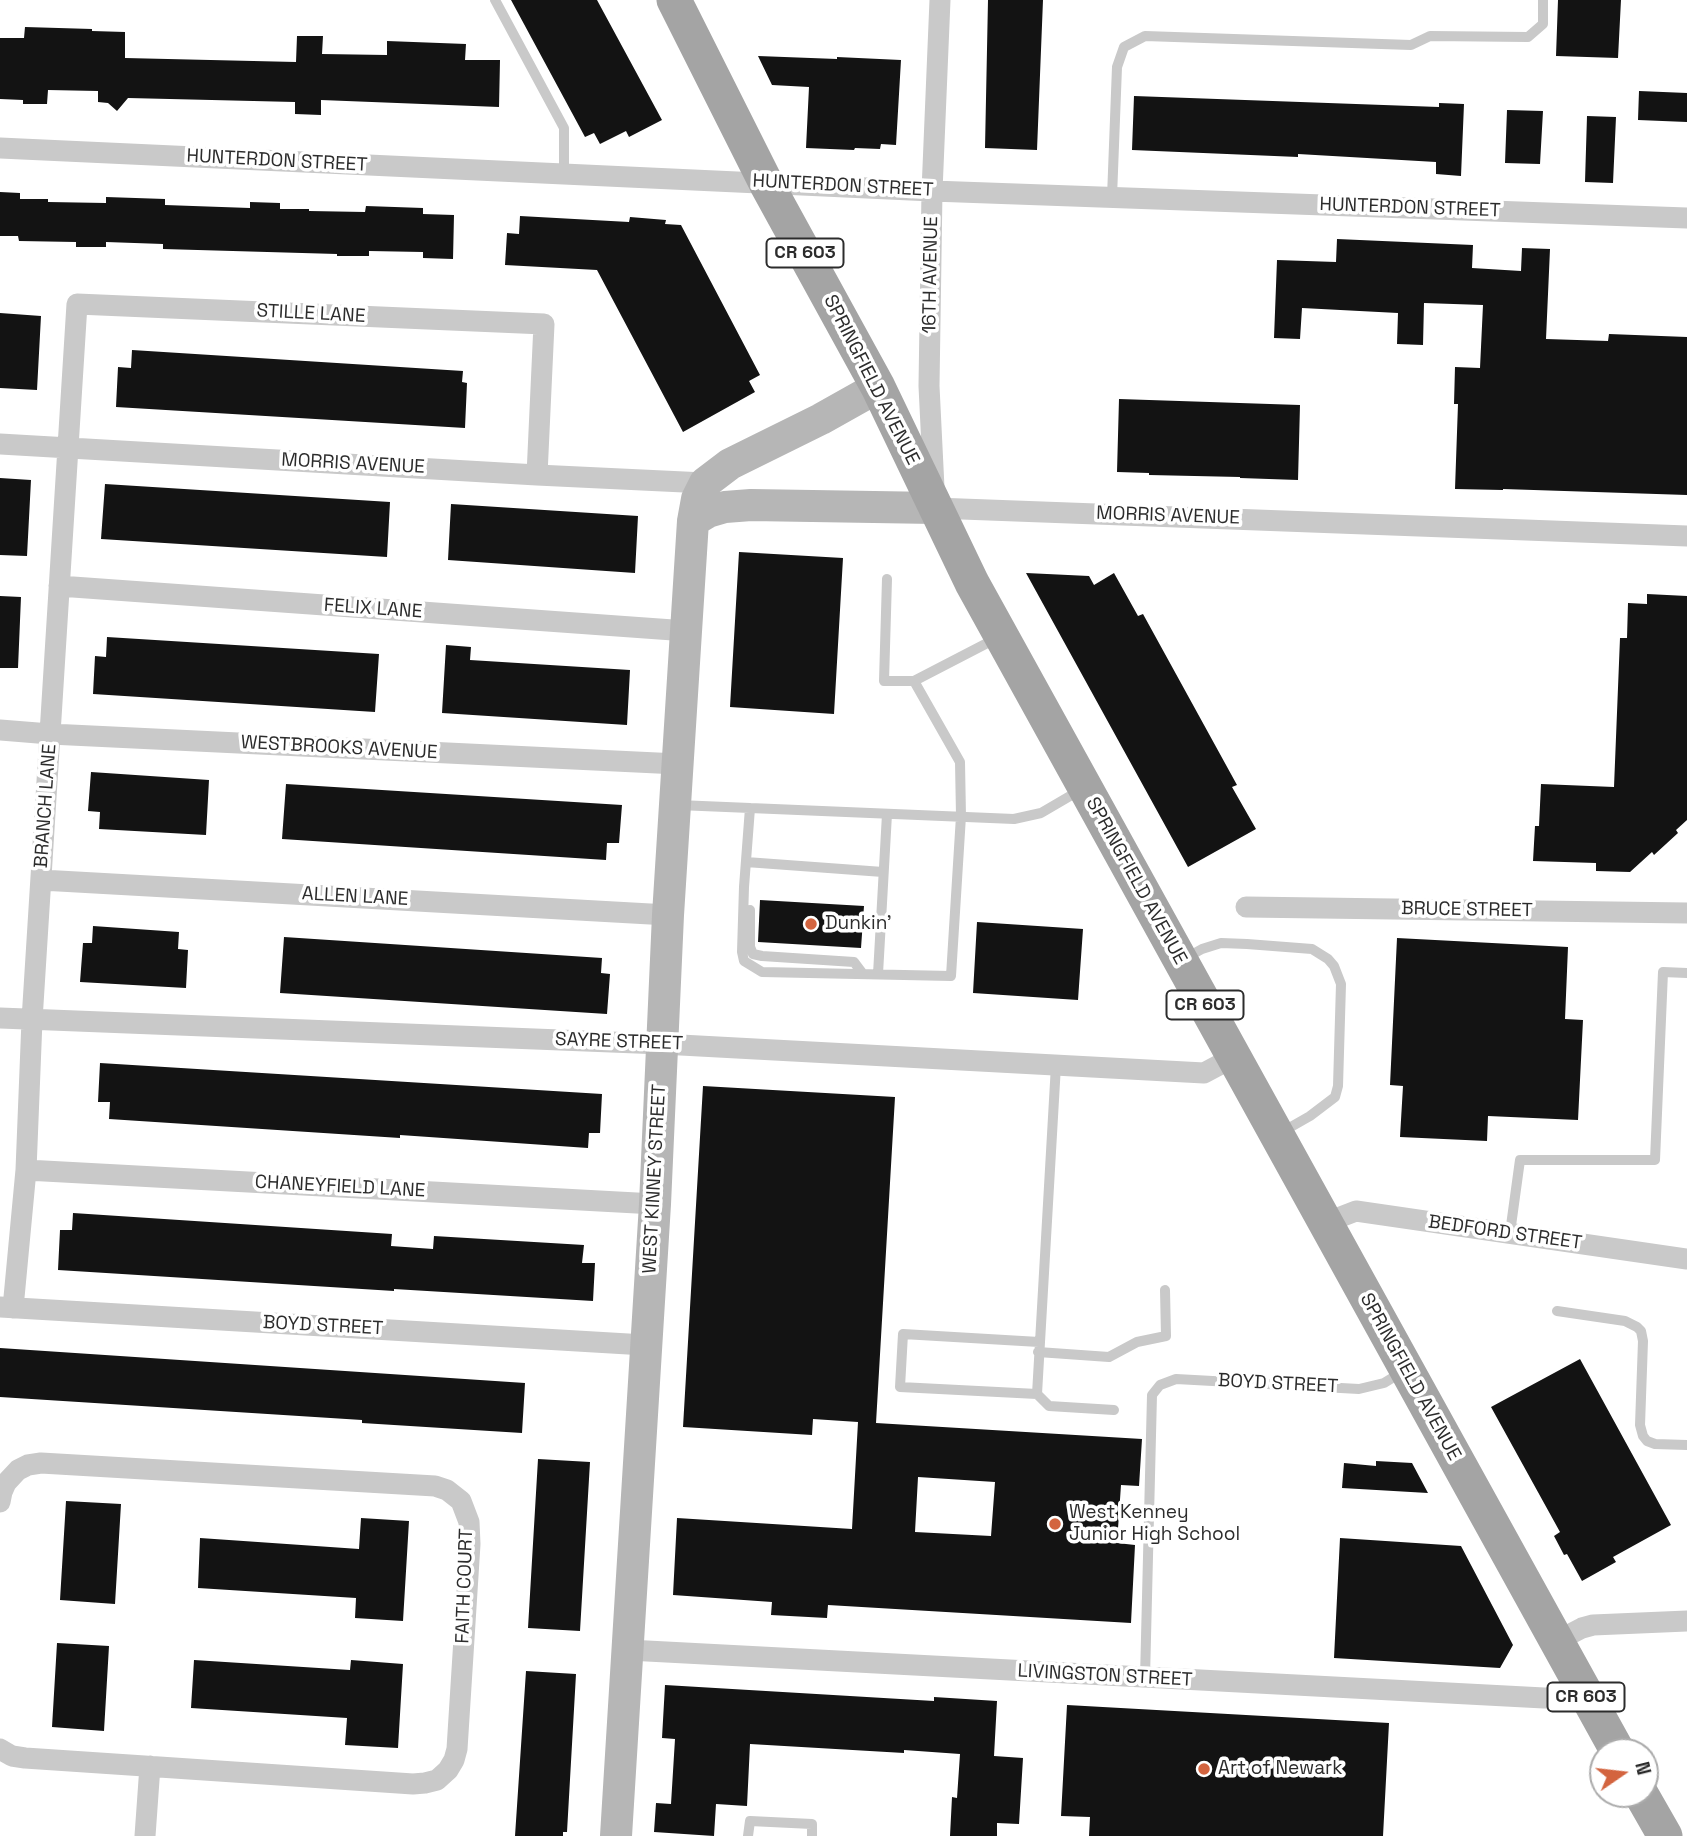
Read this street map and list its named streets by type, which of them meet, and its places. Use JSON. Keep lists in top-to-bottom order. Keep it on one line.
{"streets":{"main road":["CR 603","SPRINGFIELD AVENUE"],"street":["HUNTERDON STREET","16TH AVENUE","STILLE LANE","MORRIS AVENUE","FELIX LANE","WESTBROOKS AVENUE","BRANCH LANE","ALLEN LANE","BRUCE STREET","SAYRE STREET","WEST KINNEY STREET","CHANEYFIELD LANE","BEDFORD STREET","BOYD STREET","FAITH COURT","LIVINGSTON STREET"]},"crossings":[["HUNTERDON STREET","16TH AVENUE"],["HUNTERDON STREET","SPRINGFIELD AVENUE"],["16TH AVENUE","SPRINGFIELD AVENUE"],["16TH AVENUE","MORRIS AVENUE"],["STILLE LANE","MORRIS AVENUE"],["STILLE LANE","BRANCH LANE"],["SPRINGFIELD AVENUE","MORRIS AVENUE"],["SPRINGFIELD AVENUE","SAYRE STREET"],["SPRINGFIELD AVENUE","BEDFORD STREET"],["SPRINGFIELD AVENUE","BOYD STREET"],["SPRINGFIELD AVENUE","LIVINGSTON STREET"],["MORRIS AVENUE","BRANCH LANE"],["MORRIS AVENUE","WEST KINNEY STREET"],["FELIX LANE","BRANCH LANE"],["FELIX LANE","WEST KINNEY STREET"],["WESTBROOKS AVENUE","BRANCH LANE"],["WESTBROOKS AVENUE","WEST KINNEY STREET"],["BRANCH LANE","ALLEN LANE"],["BRANCH LANE","SAYRE STREET"],["BRANCH LANE","CHANEYFIELD LANE"],["BRANCH LANE","BOYD STREET"],["ALLEN LANE","WEST KINNEY STREET"],["SAYRE STREET","WEST KINNEY STREET"],["WEST KINNEY STREET","CHANEYFIELD LANE"],["WEST KINNEY STREET","BOYD STREET"],["WEST KINNEY STREET","LIVINGSTON STREET"],["BOYD STREET","LIVINGSTON STREET"]],"places":["Dunkin'","West Kenney Junior High School","Art of Newark"],"north":"right"}
